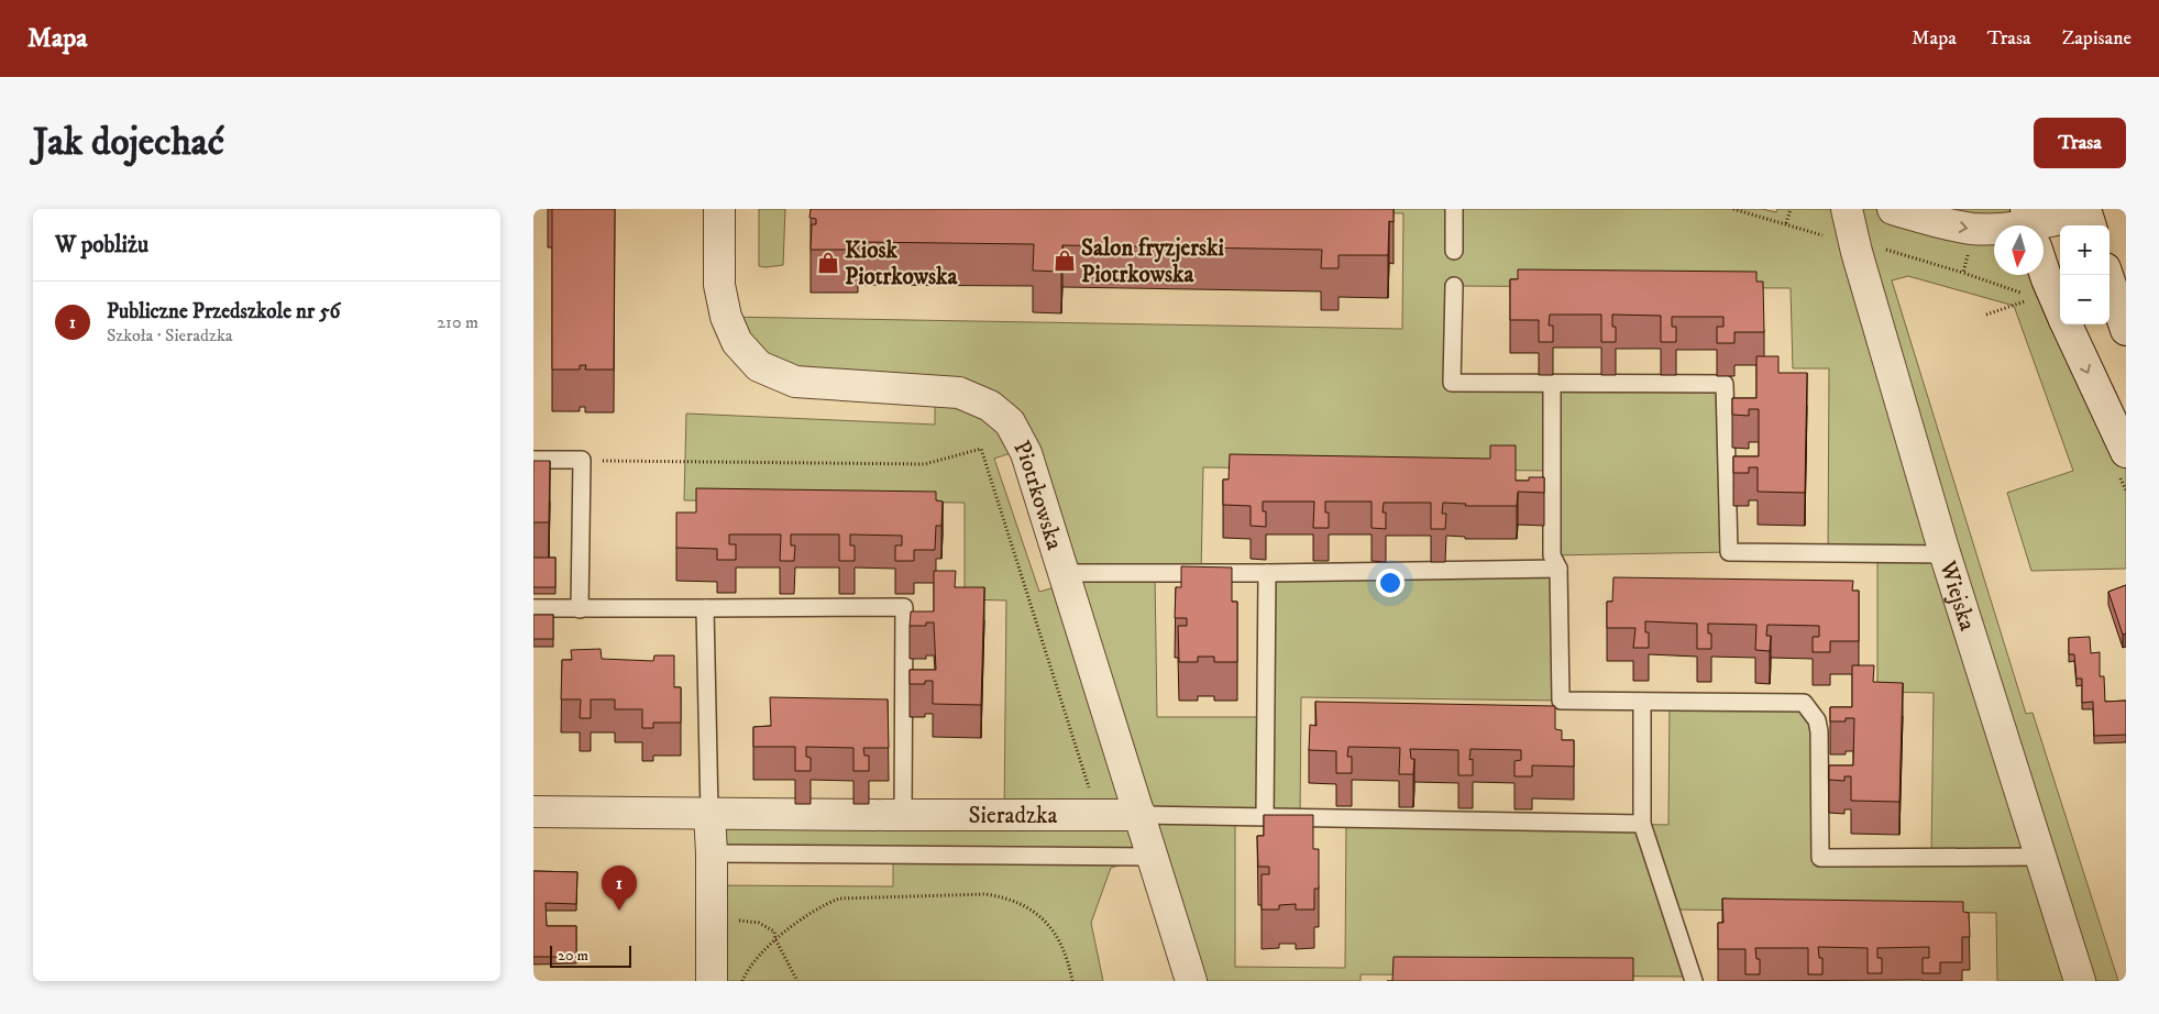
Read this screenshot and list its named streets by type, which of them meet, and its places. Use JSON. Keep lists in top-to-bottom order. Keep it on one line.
{"streets":{"street":["Piotrkowska","Wiejska","Sieradzka"]},"crossings":[["Piotrkowska","Sieradzka"]],"places":{"shop":["Salon fryzjerski Piotrkowska","Kiosk Piotrkowska"]},"scale_bar":"20 m","north":"bottom","page":{"header":"Mapa","nav":["Mapa","Trasa","Zapisane"],"buttons":"Trasa","title":"Jak dojechać","heading":"W pobliżu","map_buttons":["+","−"],"list":[{"mark":"1","name":"Publiczne Przedszkole nr 56","note":"Szkoła · Sieradzka","value":"210 m"}],"pins":"1","scale":"20 m"}}
